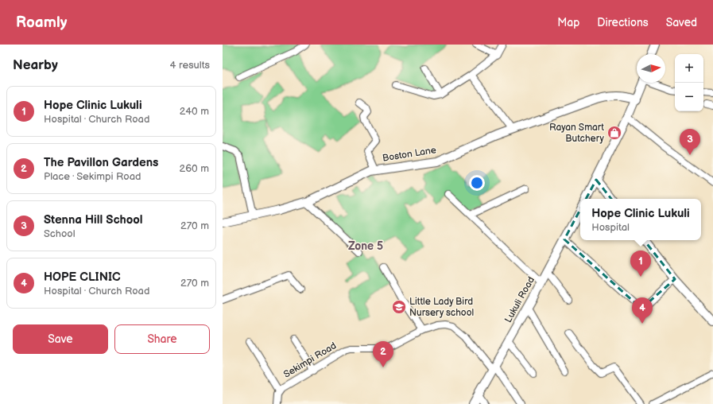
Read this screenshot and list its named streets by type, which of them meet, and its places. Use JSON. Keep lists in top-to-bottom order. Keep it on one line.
{"streets":{"street":["Boston Lane","Lukuli Road","Sekimpi Road"]},"crossings":[["Lukuli Road","Sekimpi Road"]],"districts":["Zone 5"],"places":{"shop":["Rayan Smart Butchery"],"school or university":["Little Lady Bird Nursery school"]},"north":"right","page":{"header":"Roamly","nav":["Map","Directions","Saved"],"heading":["Nearby","4 results"],"map_buttons":["+","−"],"list":[{"mark":"1","name":"Hope Clinic Lukuli","note":"Hospital · Church Road","value":"240 m"},{"mark":"2","name":"The Pavillon Gardens","note":"Place · Sekimpi Road","value":"260 m"},{"mark":"3","name":"Stenna Hill School","note":"School","value":"270 m"},{"mark":"4","name":"HOPE CLINIC","note":"Hospital · Church Road","value":"270 m"}],"pins":["3","1","4","2"],"popup":["Hope Clinic Lukuli","Hospital"],"buttons":["Save","Share"]}}
